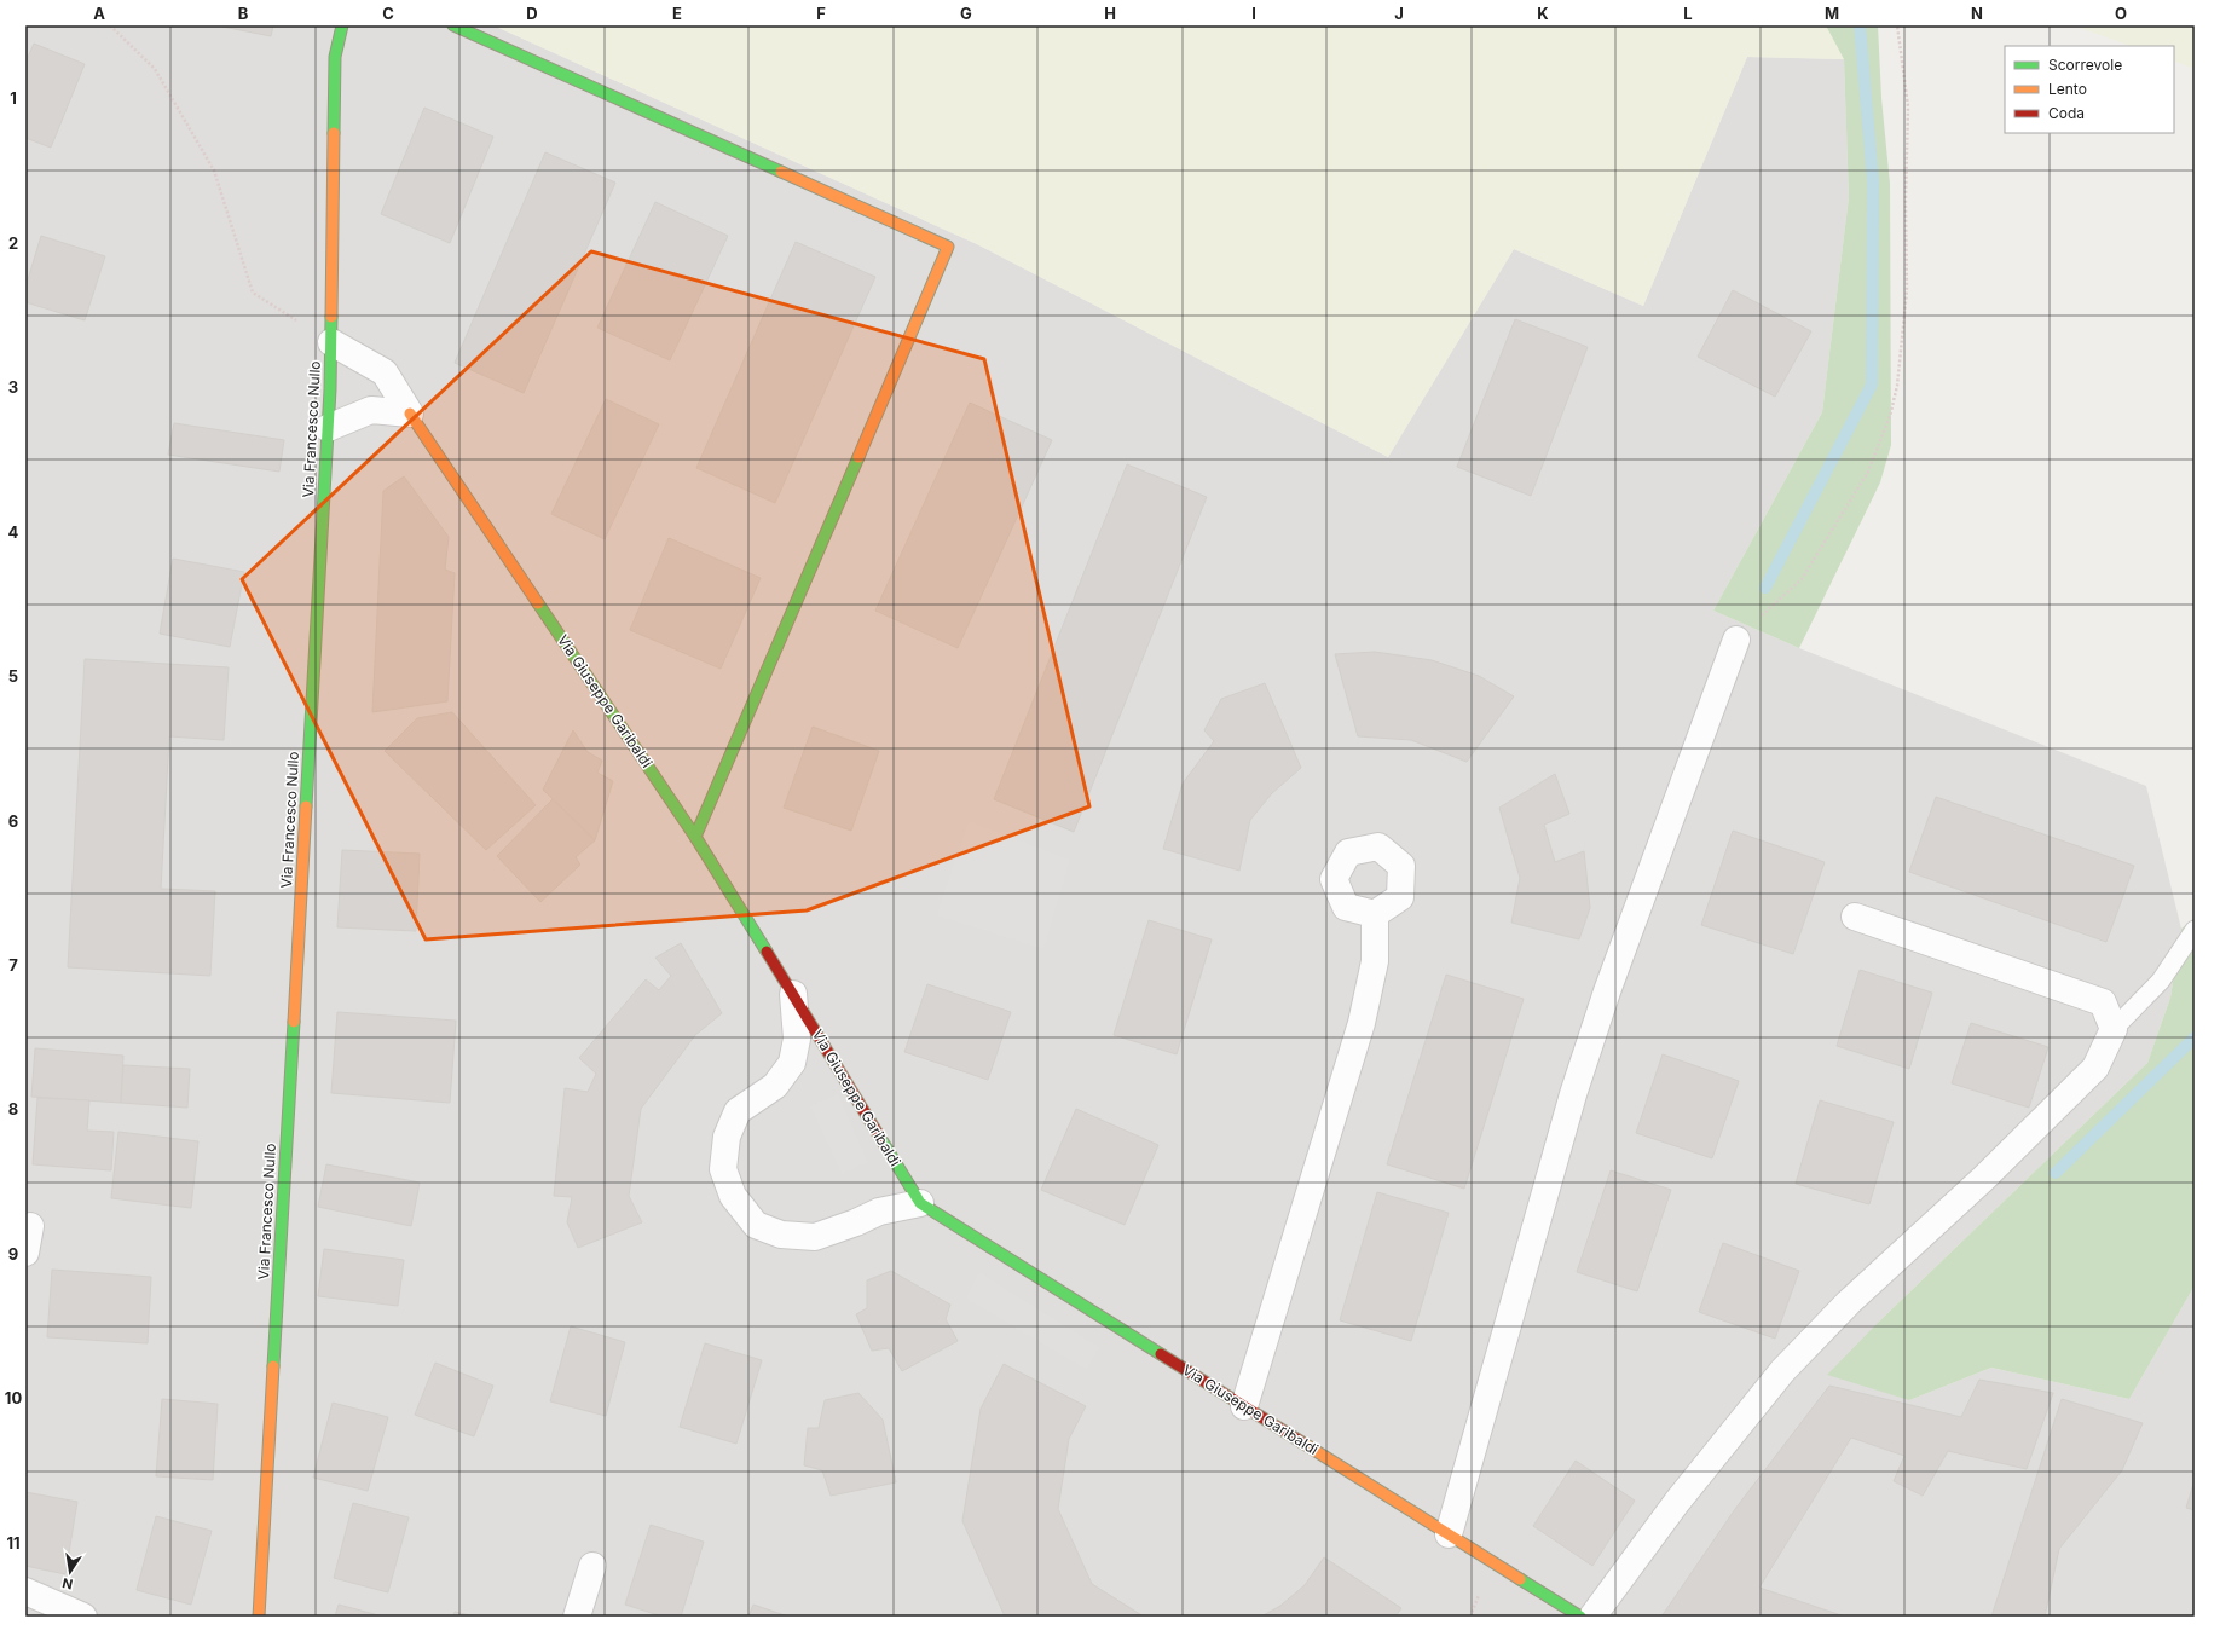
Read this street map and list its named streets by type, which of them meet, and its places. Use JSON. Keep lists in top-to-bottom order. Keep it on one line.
{"streets":{"street":["Via Francesco Nullo","Via Giuseppe Garibaldi"]},"legend":["Scorrevole","Lento","Coda"],"north":"bottom","grid":{"columns":["A","B","C","D","E","F","G","H","I","J","K","L","M","N","O"],"rows":["1","2","3","4","5","6","7","8","9","10","11"]}}
